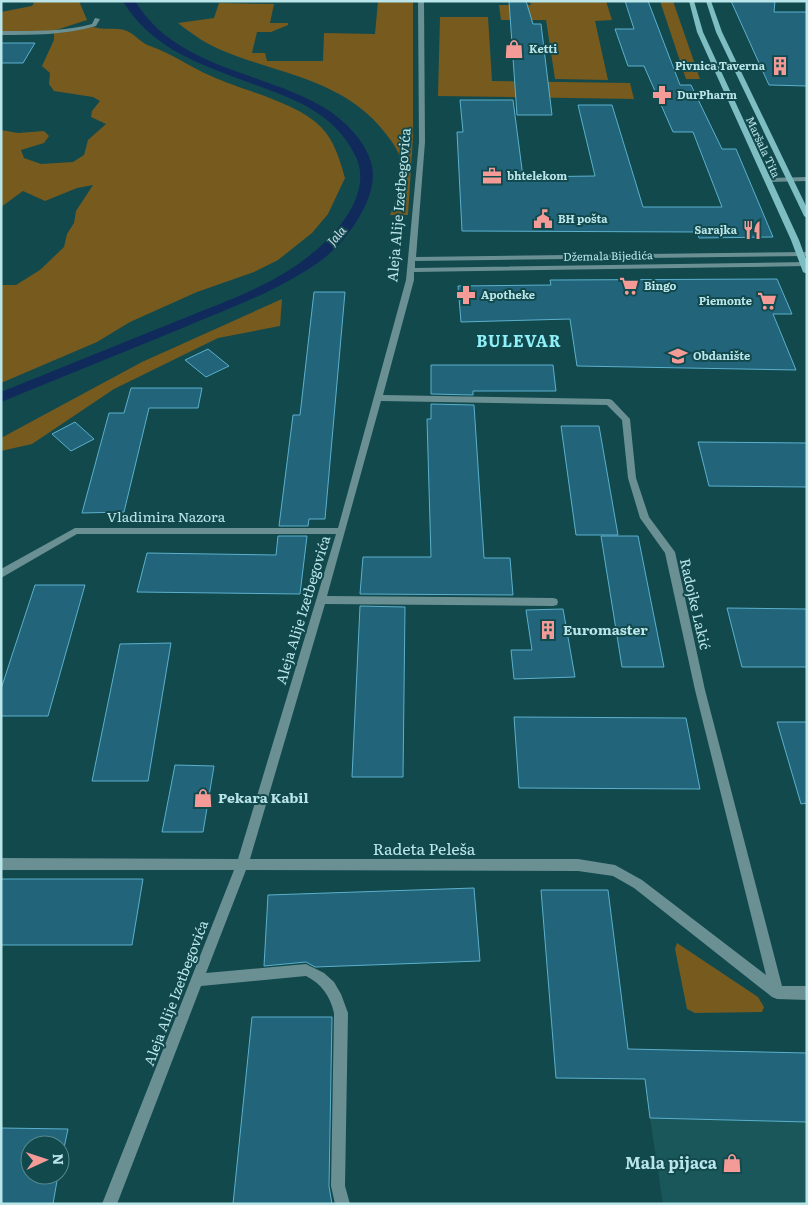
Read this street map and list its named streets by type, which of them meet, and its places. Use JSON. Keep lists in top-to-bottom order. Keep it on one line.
{"streets":{"main road":["Maršala Tita"],"street":["Aleja Alije Izetbegovića","Džemala Bijedića","Vladimira Nazora","Radojke Lakić","Radeta Peleša"]},"crossings":[["Maršala Tita","Džemala Bijedića"],["Aleja Alije Izetbegovića","Džemala Bijedića"],["Aleja Alije Izetbegovića","Vladimira Nazora"],["Aleja Alije Izetbegovića","Radojke Lakić"],["Aleja Alije Izetbegovića","Radeta Peleša"],["Radojke Lakić","Radeta Peleša"]],"districts":["BULEVAR"],"water":["Jala"],"places":{"shop":["Ketti","Pekara Kabil","Mala pijaca"],"building":["Pivnica Taverna","Euromaster"],"pharmacy":["DurPharm","Apotheke"],"office":["bhtelekom"],"public building":["BH pošta"],"restaurant":["Sarajka"],"supermarket":["Bingo","Piemonte"],"school or university":["Obdanište"]},"north":"right"}
